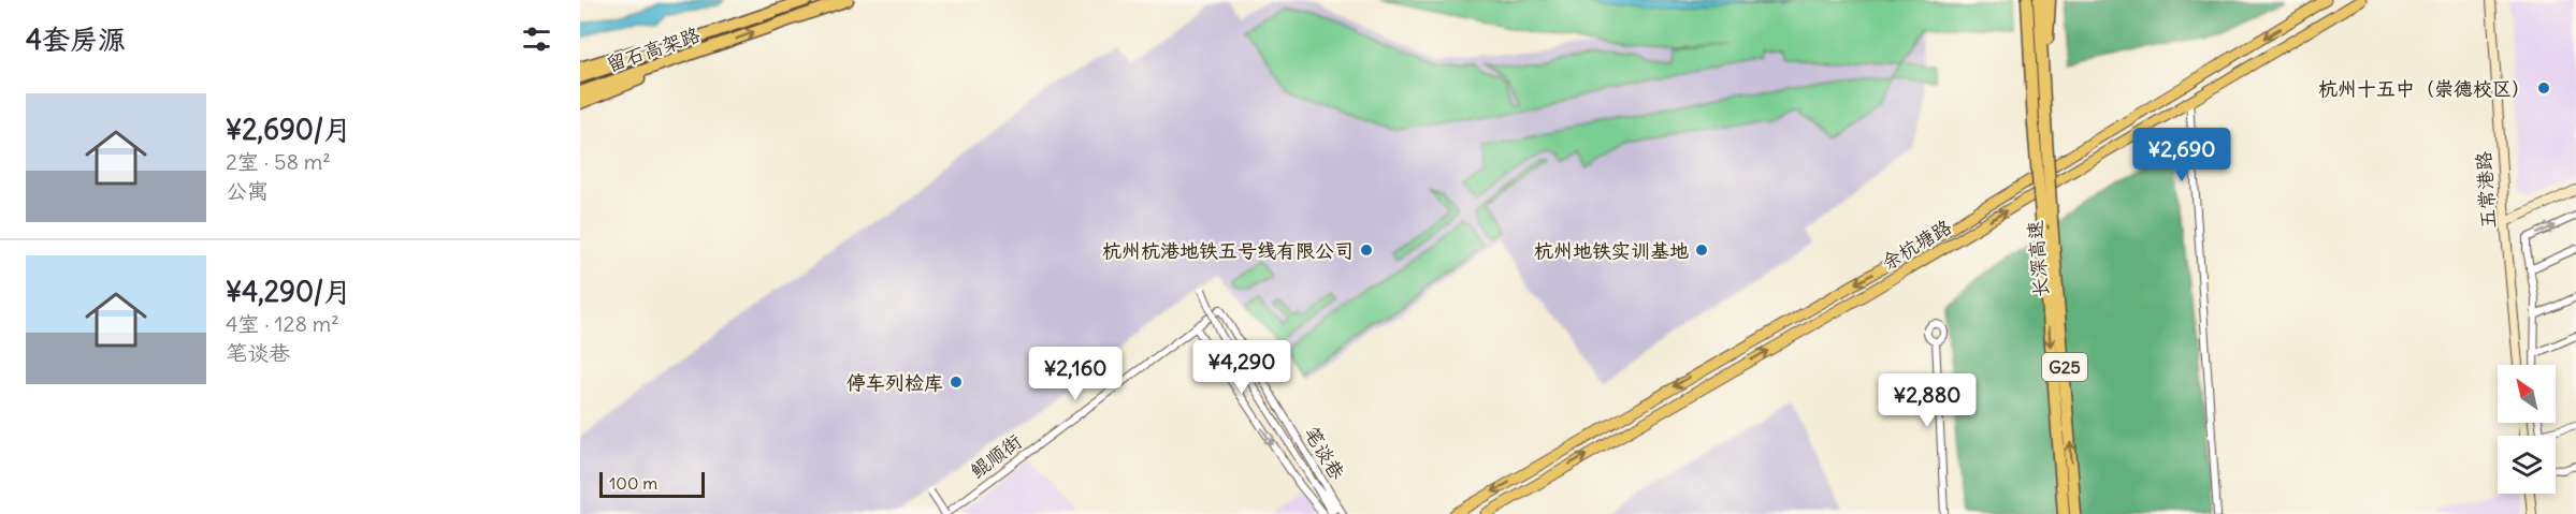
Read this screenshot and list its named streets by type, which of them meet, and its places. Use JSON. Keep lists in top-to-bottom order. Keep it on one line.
{"streets":{"highway":["留石高架路","长深高速","G25"],"main road":["余杭塘路"],"street":["五常港路","笔谈巷","鲲顺街"]},"crossings":[["笔谈巷","鲲顺街"]],"places":["杭州十五中（崇德校区）","杭州杭港地铁五号线有限公司","杭州地铁实训基地","停车列检库"],"scale_bar":"100 m","north":"top left","page":{"heading":"4套房源","list":[{"name":"¥2,690/月","note":"2室 · 58 m² · 公寓"},{"name":"¥4,290/月","note":"4室 · 128 m² · 笔谈巷"}],"price":["¥2,690","¥4,290","¥2,160","¥2,880"],"scale":"100 m"}}
